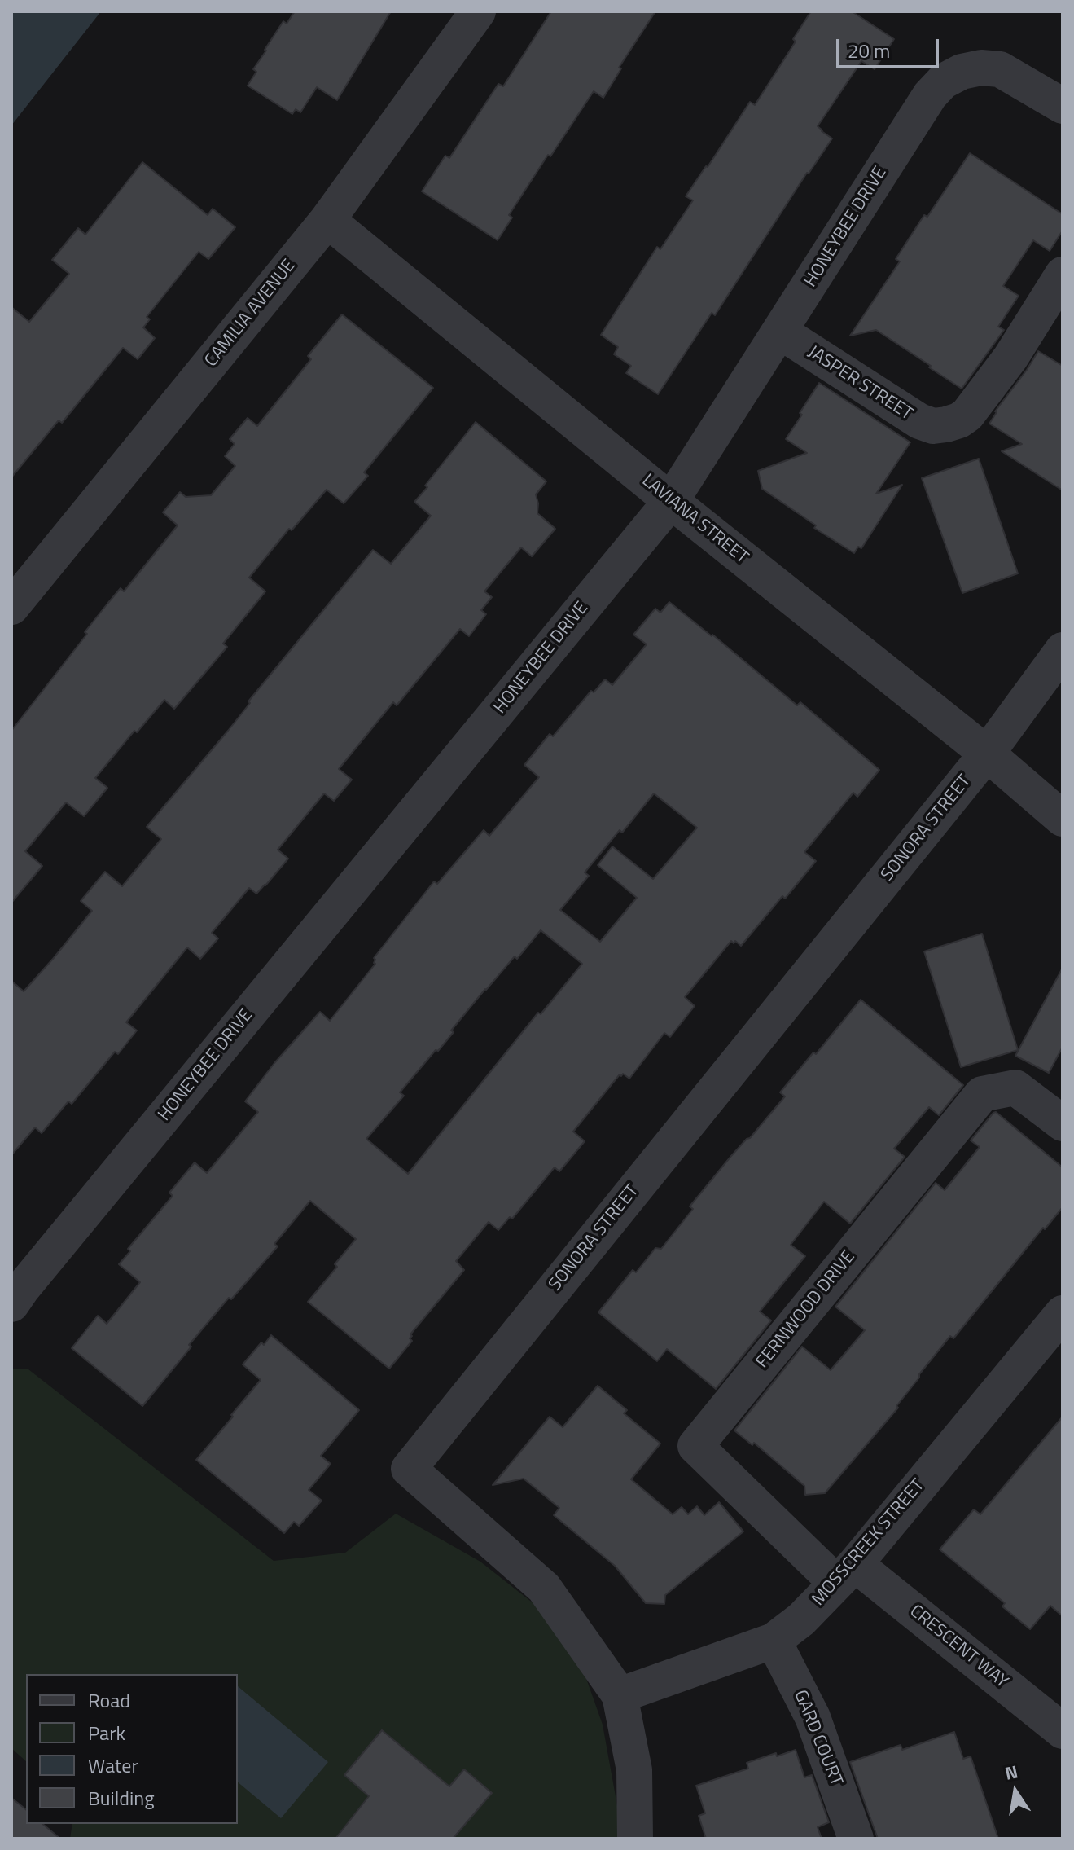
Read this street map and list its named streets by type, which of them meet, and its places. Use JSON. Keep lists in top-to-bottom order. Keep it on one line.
{"streets":{"street":["HONEYBEE DRIVE","CAMILIA AVENUE","JASPER STREET","LAVIANA STREET","SONORA STREET","FERNWOOD DRIVE","MOSSCREEK STREET","CRESCENT WAY","GARD COURT"]},"crossings":[["HONEYBEE DRIVE","JASPER STREET"],["HONEYBEE DRIVE","LAVIANA STREET"],["CAMILIA AVENUE","LAVIANA STREET"],["LAVIANA STREET","SONORA STREET"],["SONORA STREET","MOSSCREEK STREET"],["FERNWOOD DRIVE","MOSSCREEK STREET"],["FERNWOOD DRIVE","CRESCENT WAY"],["MOSSCREEK STREET","CRESCENT WAY"],["MOSSCREEK STREET","GARD COURT"]],"legend":["Road","Park","Water","Building"],"scale_bar":"20 m","north":"top"}
